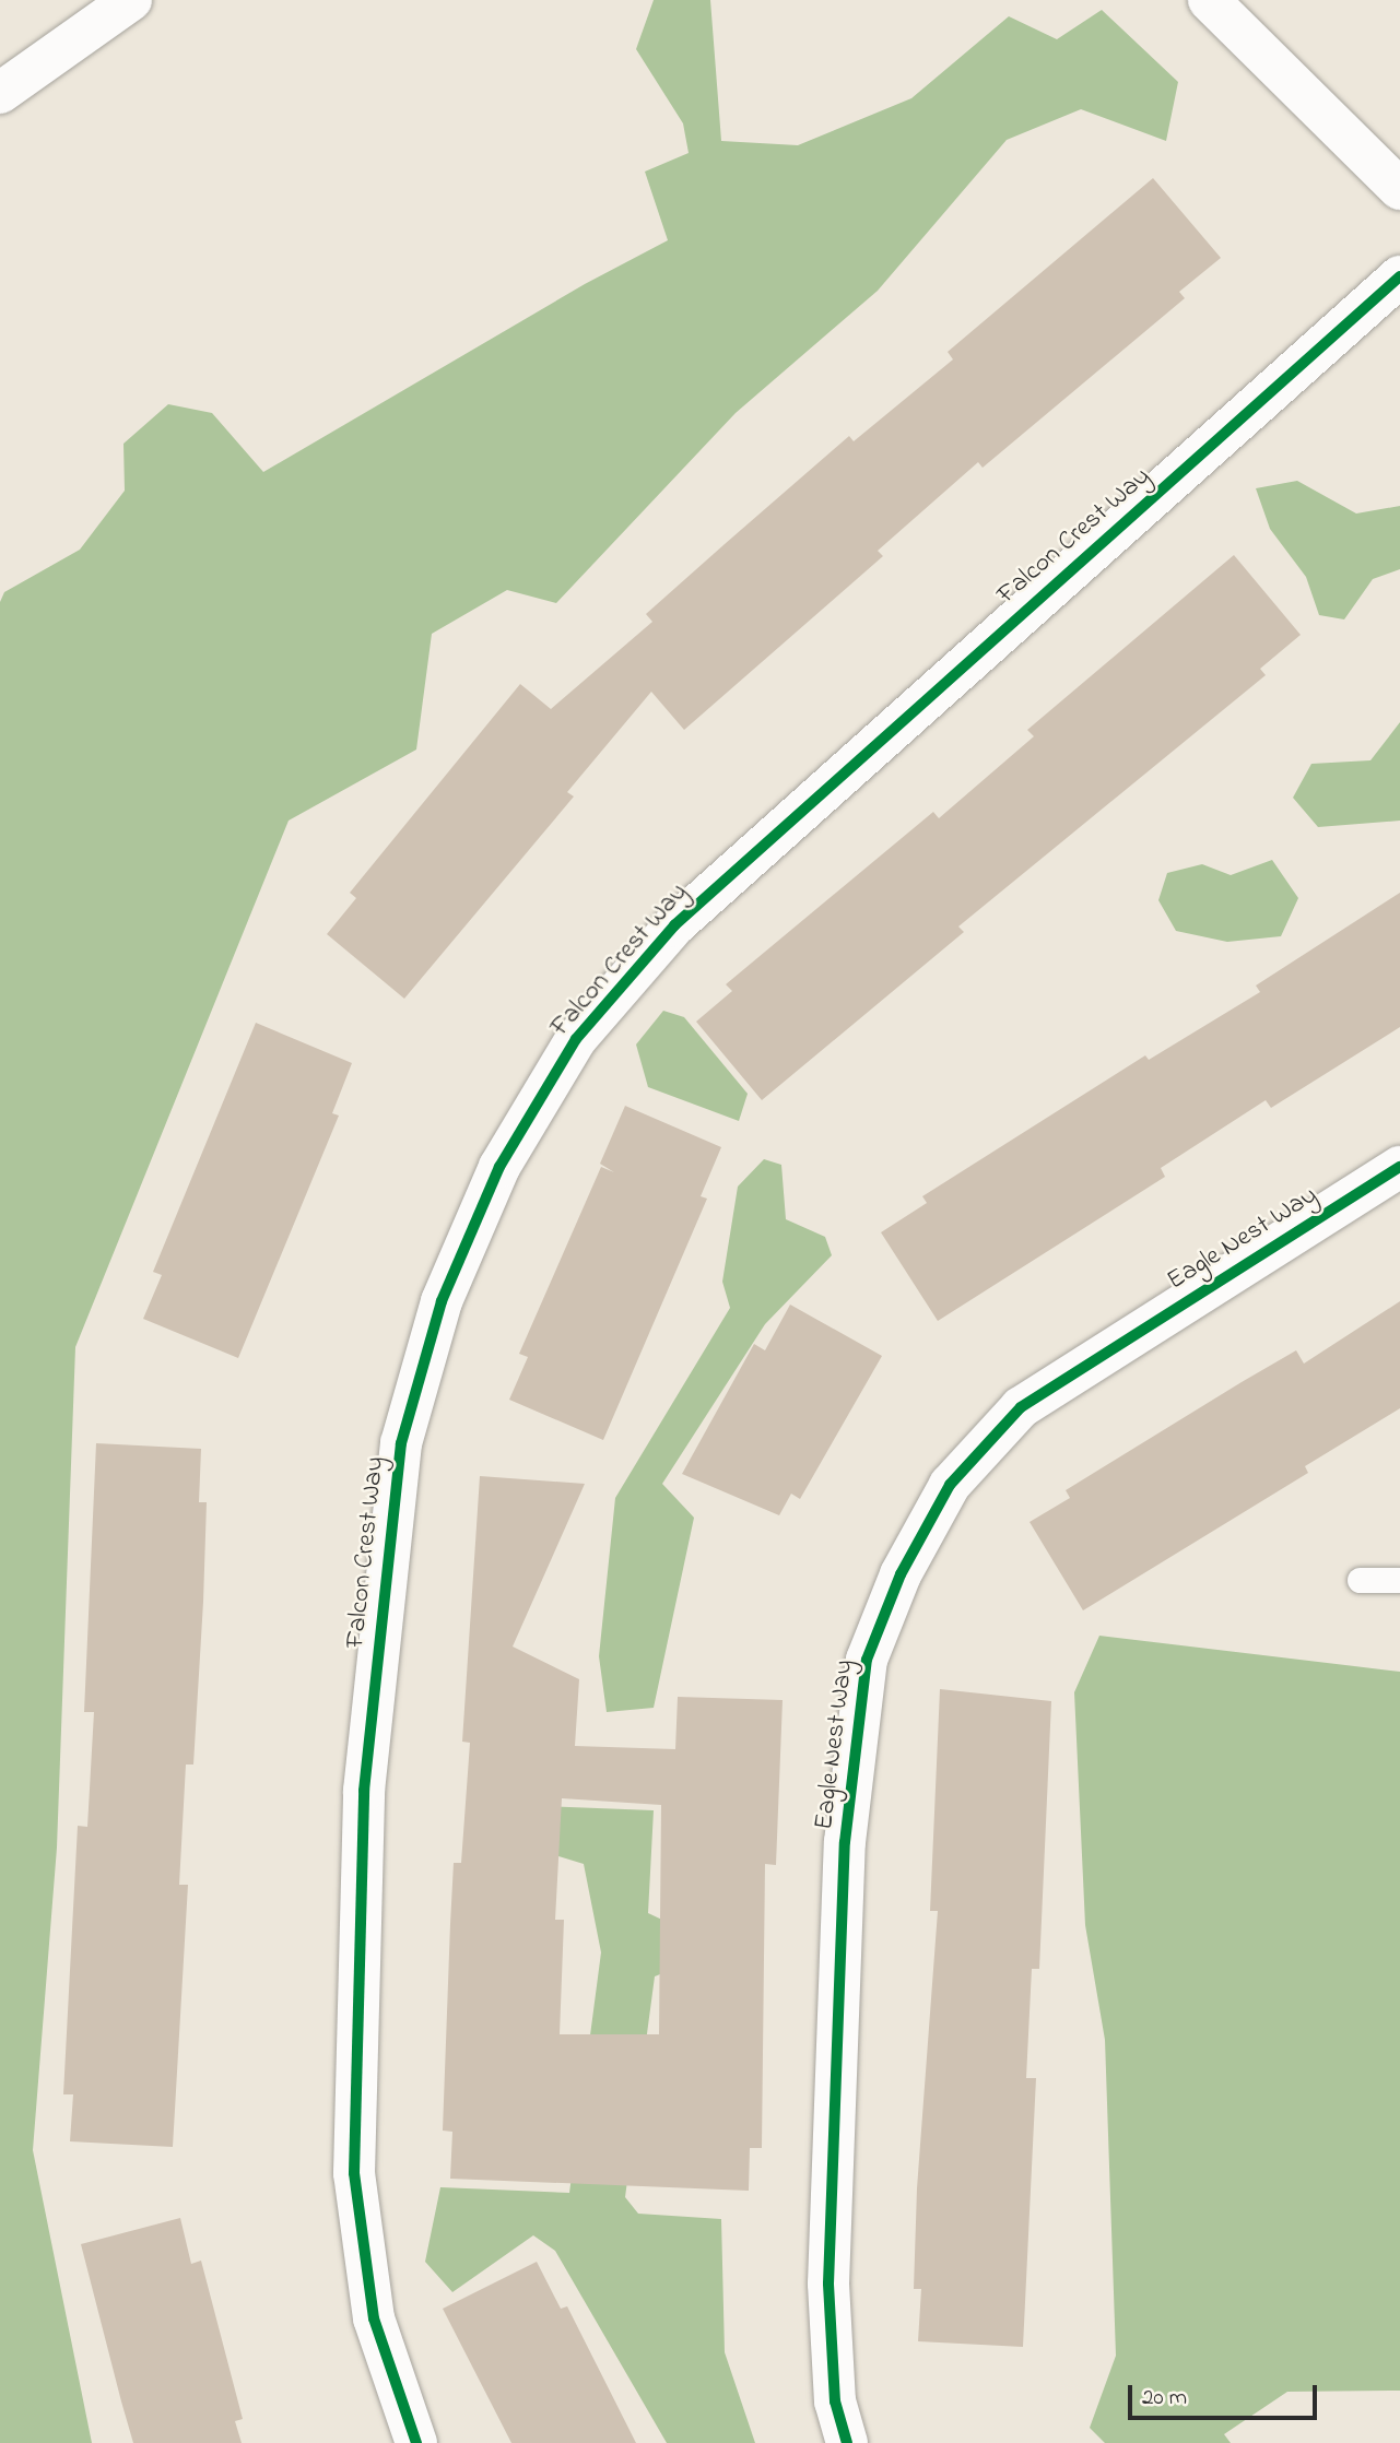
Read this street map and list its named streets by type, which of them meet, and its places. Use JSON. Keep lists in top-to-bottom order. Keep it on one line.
{"streets":{"street":["Falcon Crest Way","Eagle Nest Way"]},"scale_bar":"20 m"}
